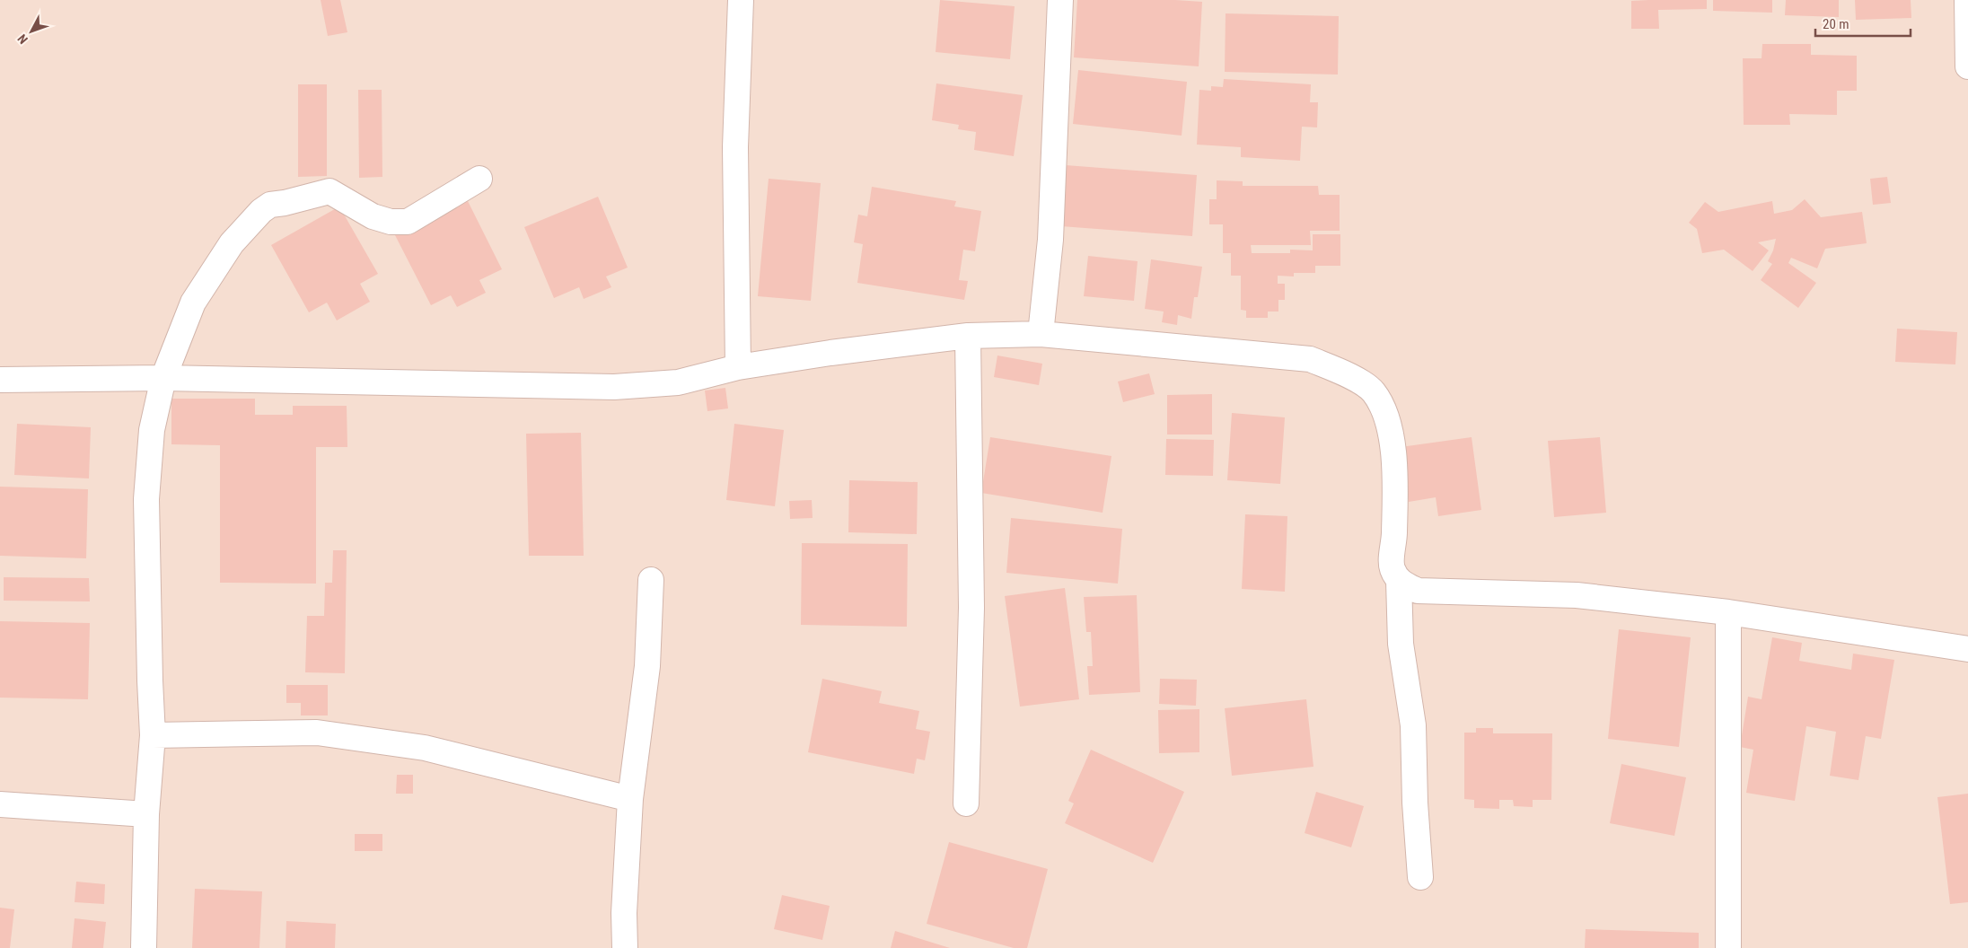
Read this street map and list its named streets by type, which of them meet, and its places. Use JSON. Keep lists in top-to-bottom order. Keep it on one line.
{"scale_bar":"20 m","north":"bottom left"}
